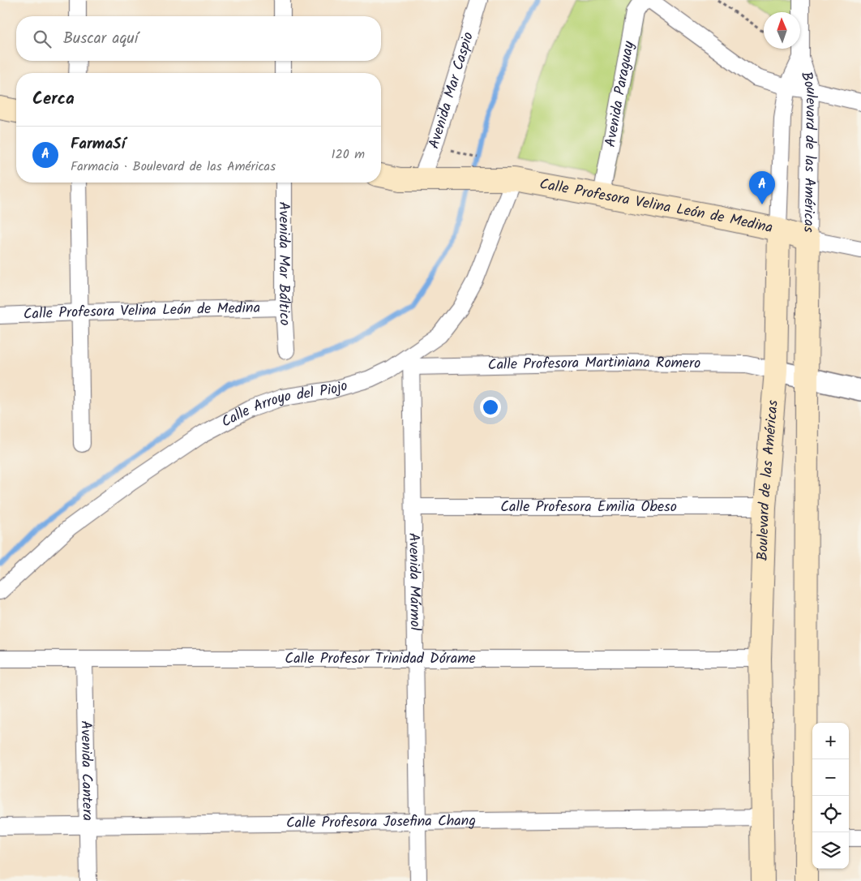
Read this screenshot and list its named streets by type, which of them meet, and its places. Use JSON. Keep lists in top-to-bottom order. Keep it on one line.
{"streets":{"main road":["Boulevard de las Américas","Calle Profesora Velina León de Medina"],"street":["Avenida Mar Caspio","Avenida Paraguay","Avenida Mar Báltico","Calle Profesora Martiniana Romero","Calle Arroyo del Piojo","Calle Profesora Emilia Obeso","Avenida Mármol","Calle Profesor Trinidad Dórame","Avenida Cantera","Calle Profesora Josefina Chang"]},"crossings":[["Avenida Mar Caspio","Calle Profesora Velina León de Medina"],["Avenida Paraguay","Calle Profesora Velina León de Medina"],["Boulevard de las Américas","Calle Profesora Velina León de Medina"],["Boulevard de las Américas","Calle Profesora Martiniana Romero"],["Boulevard de las Américas","Calle Profesora Emilia Obeso"],["Boulevard de las Américas","Calle Profesor Trinidad Dórame"],["Boulevard de las Américas","Calle Profesora Josefina Chang"],["Calle Profesora Velina León de Medina","Avenida Mar Báltico"],["Calle Profesora Velina León de Medina","Calle Arroyo del Piojo"],["Calle Profesora Martiniana Romero","Calle Arroyo del Piojo"],["Calle Profesora Martiniana Romero","Avenida Mármol"],["Calle Arroyo del Piojo","Avenida Mármol"],["Calle Profesora Emilia Obeso","Avenida Mármol"],["Avenida Mármol","Calle Profesor Trinidad Dórame"],["Avenida Mármol","Calle Profesora Josefina Chang"],["Calle Profesor Trinidad Dórame","Avenida Cantera"],["Avenida Cantera","Calle Profesora Josefina Chang"]],"north":"top","page":{"search":"Buscar aquí","heading":"Cerca","list":[{"mark":"A","name":"FarmaSí","note":"Farmacia · Boulevard de las Américas","value":"120 m"}],"pins":"A","map_buttons":["+","−"]}}
